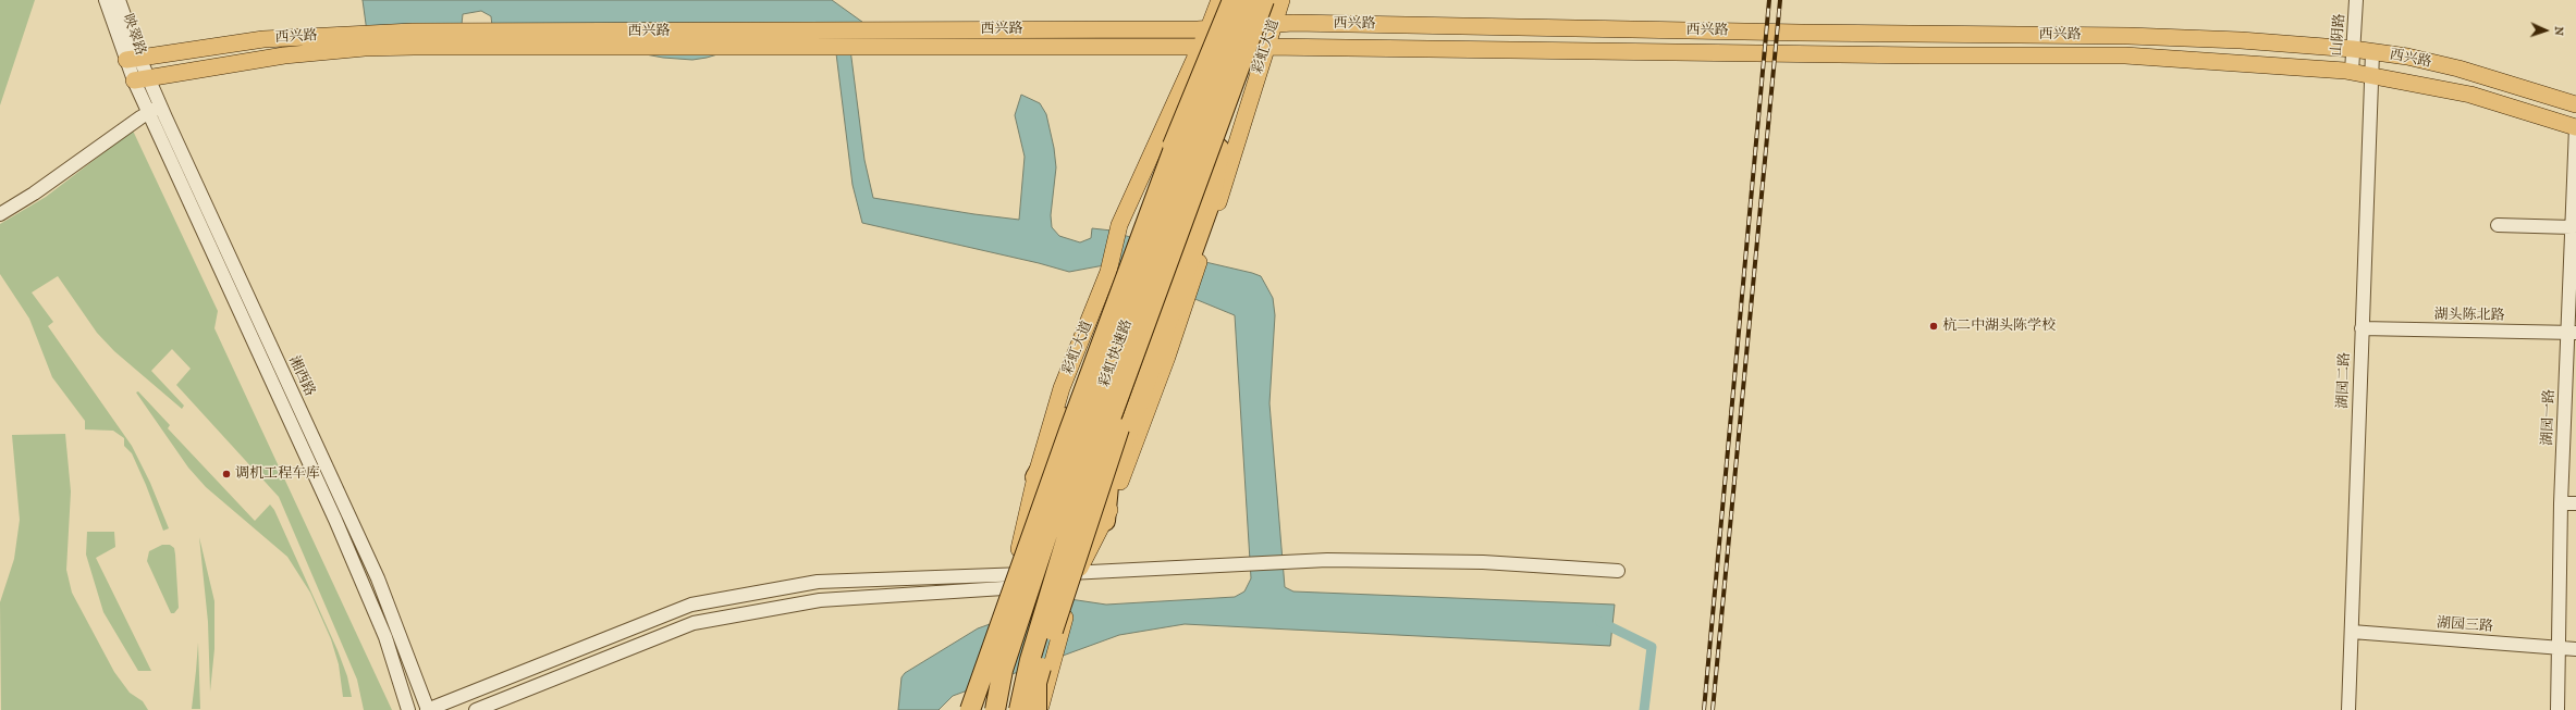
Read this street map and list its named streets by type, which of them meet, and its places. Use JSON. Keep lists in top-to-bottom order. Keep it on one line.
{"streets":{"highway":["彩虹快速路"],"main road":["西兴路","彩虹大道"],"street":["映翠路","山阴路","湖头陈北路","湘西路","湖园二路","湖园一路","湖园三路"]},"crossings":[["西兴路","映翠路"],["西兴路","山阴路"],["西兴路","彩虹大道"],["西兴路","湘西路"],["西兴路","湖园二路"],["西兴路","湖园一路"],["映翠路","湘西路"],["湖头陈北路","湖园二路"],["湖头陈北路","湖园一路"],["湖园二路","湖园三路"],["湖园一路","湖园三路"]],"places":["杭二中湖头陈学校","调机工程车库"],"north":"right"}
